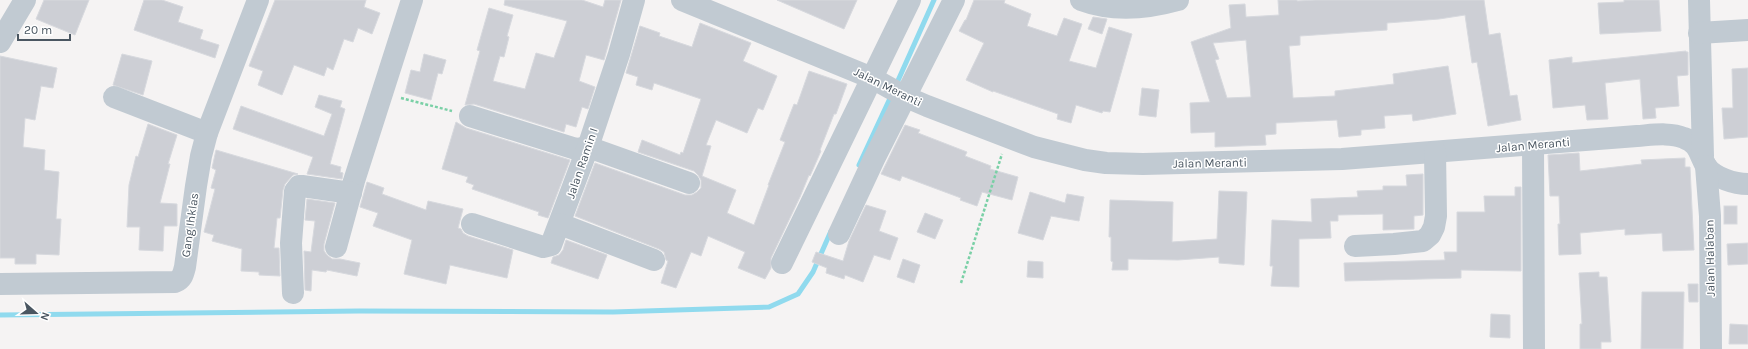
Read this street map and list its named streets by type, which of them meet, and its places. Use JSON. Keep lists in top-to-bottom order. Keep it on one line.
{"streets":{"street":["Jalan Meranti","Jalan Ramin I","Gang Ihklas","Jalan Halaban"]},"crossings":[["Jalan Meranti","Jalan Halaban"]],"scale_bar":"20 m","north":"right"}
